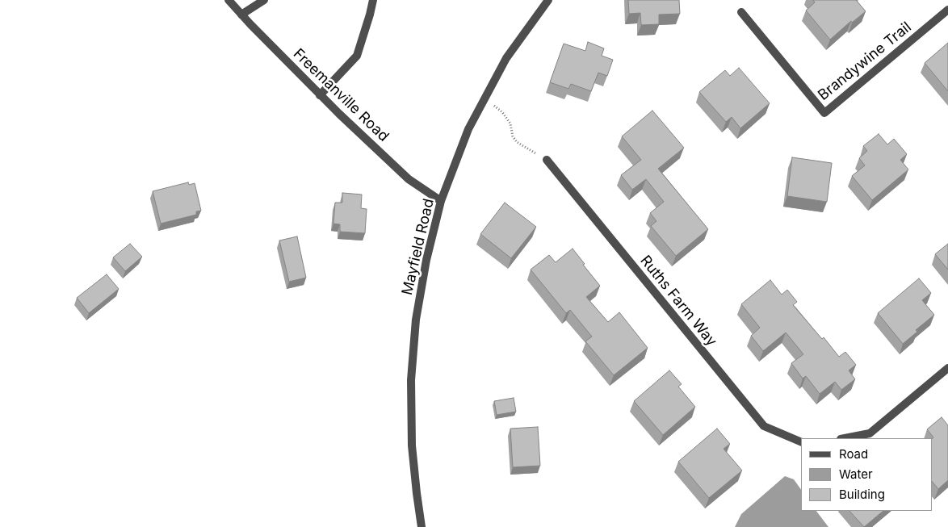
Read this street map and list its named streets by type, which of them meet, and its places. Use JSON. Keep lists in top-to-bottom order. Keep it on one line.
{"streets":{"street":["Brandywine Trail","Freemanville Road","Mayfield Road","Ruths Farm Way"]},"crossings":[["Freemanville Road","Mayfield Road"]],"legend":["Road","Water","Building"]}
